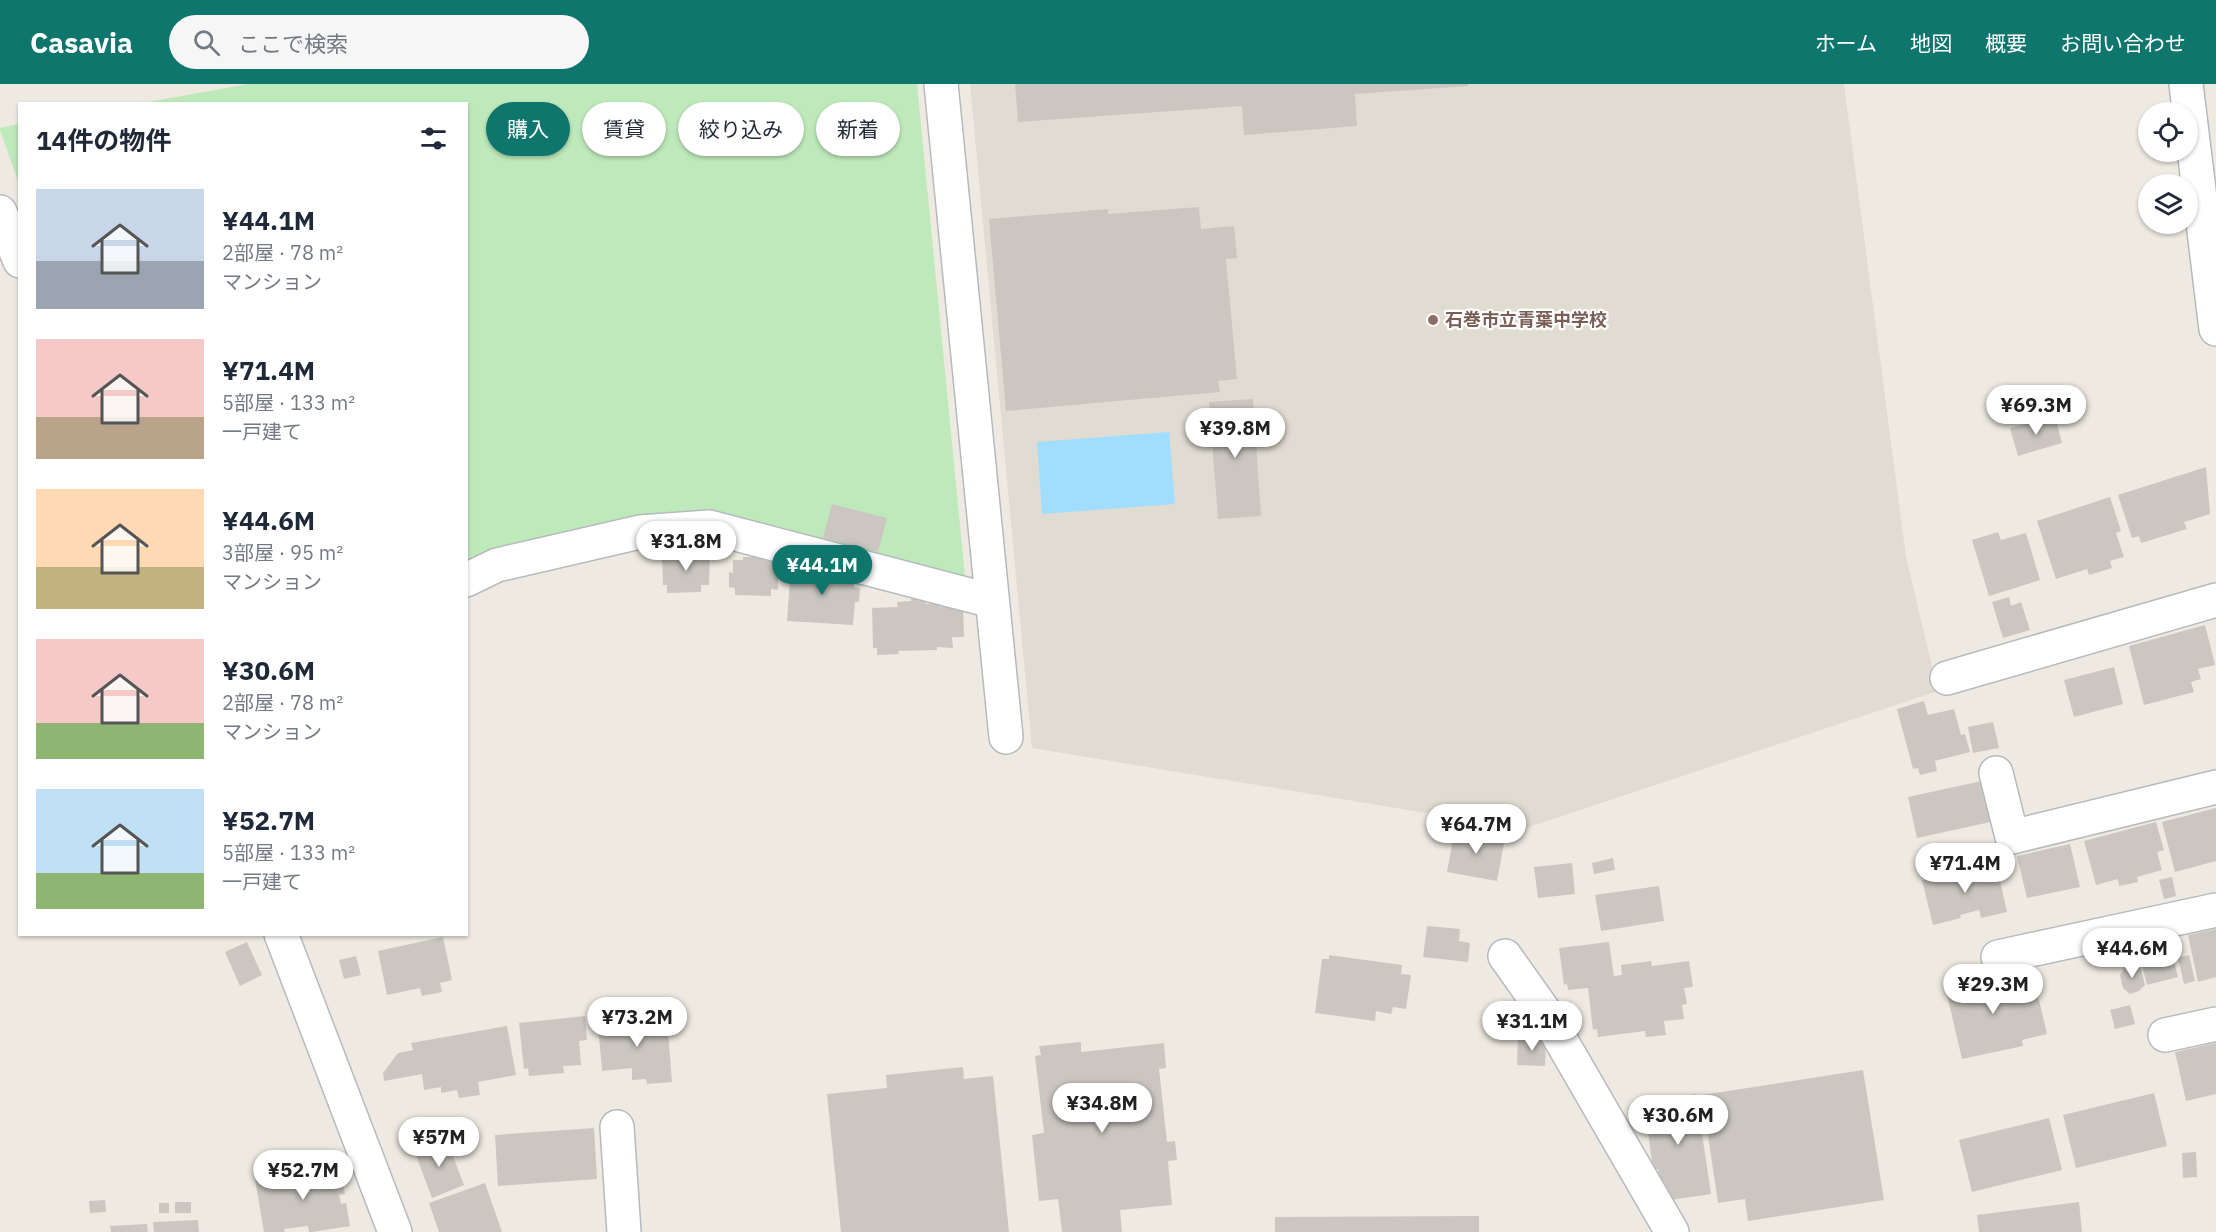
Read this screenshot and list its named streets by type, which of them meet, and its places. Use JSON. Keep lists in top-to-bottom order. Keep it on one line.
{"places":["石巻市立青葉中学校"],"page":{"header":"Casavia","search":"ここで検索","nav":["ホーム","地図","概要","お問い合わせ"],"chip":["購入","賃貸","絞り込み","新着"],"heading":"14件の物件","list":[{"name":"¥44.1M","note":"2部屋 · 78 m² · マンション"},{"name":"¥71.4M","note":"5部屋 · 133 m² · 一戸建て"},{"name":"¥44.6M","note":"3部屋 · 95 m² · マンション"},{"name":"¥30.6M","note":"2部屋 · 78 m² · マンション"},{"name":"¥52.7M","note":"5部屋 · 133 m² · 一戸建て"}],"price":["¥69.3M","¥39.8M","¥31.8M","¥44.1M","¥64.7M","¥71.4M","¥44.6M","¥29.3M","¥73.2M","¥31.1M","¥34.8M","¥30.6M","¥57M","¥52.7M"]}}
